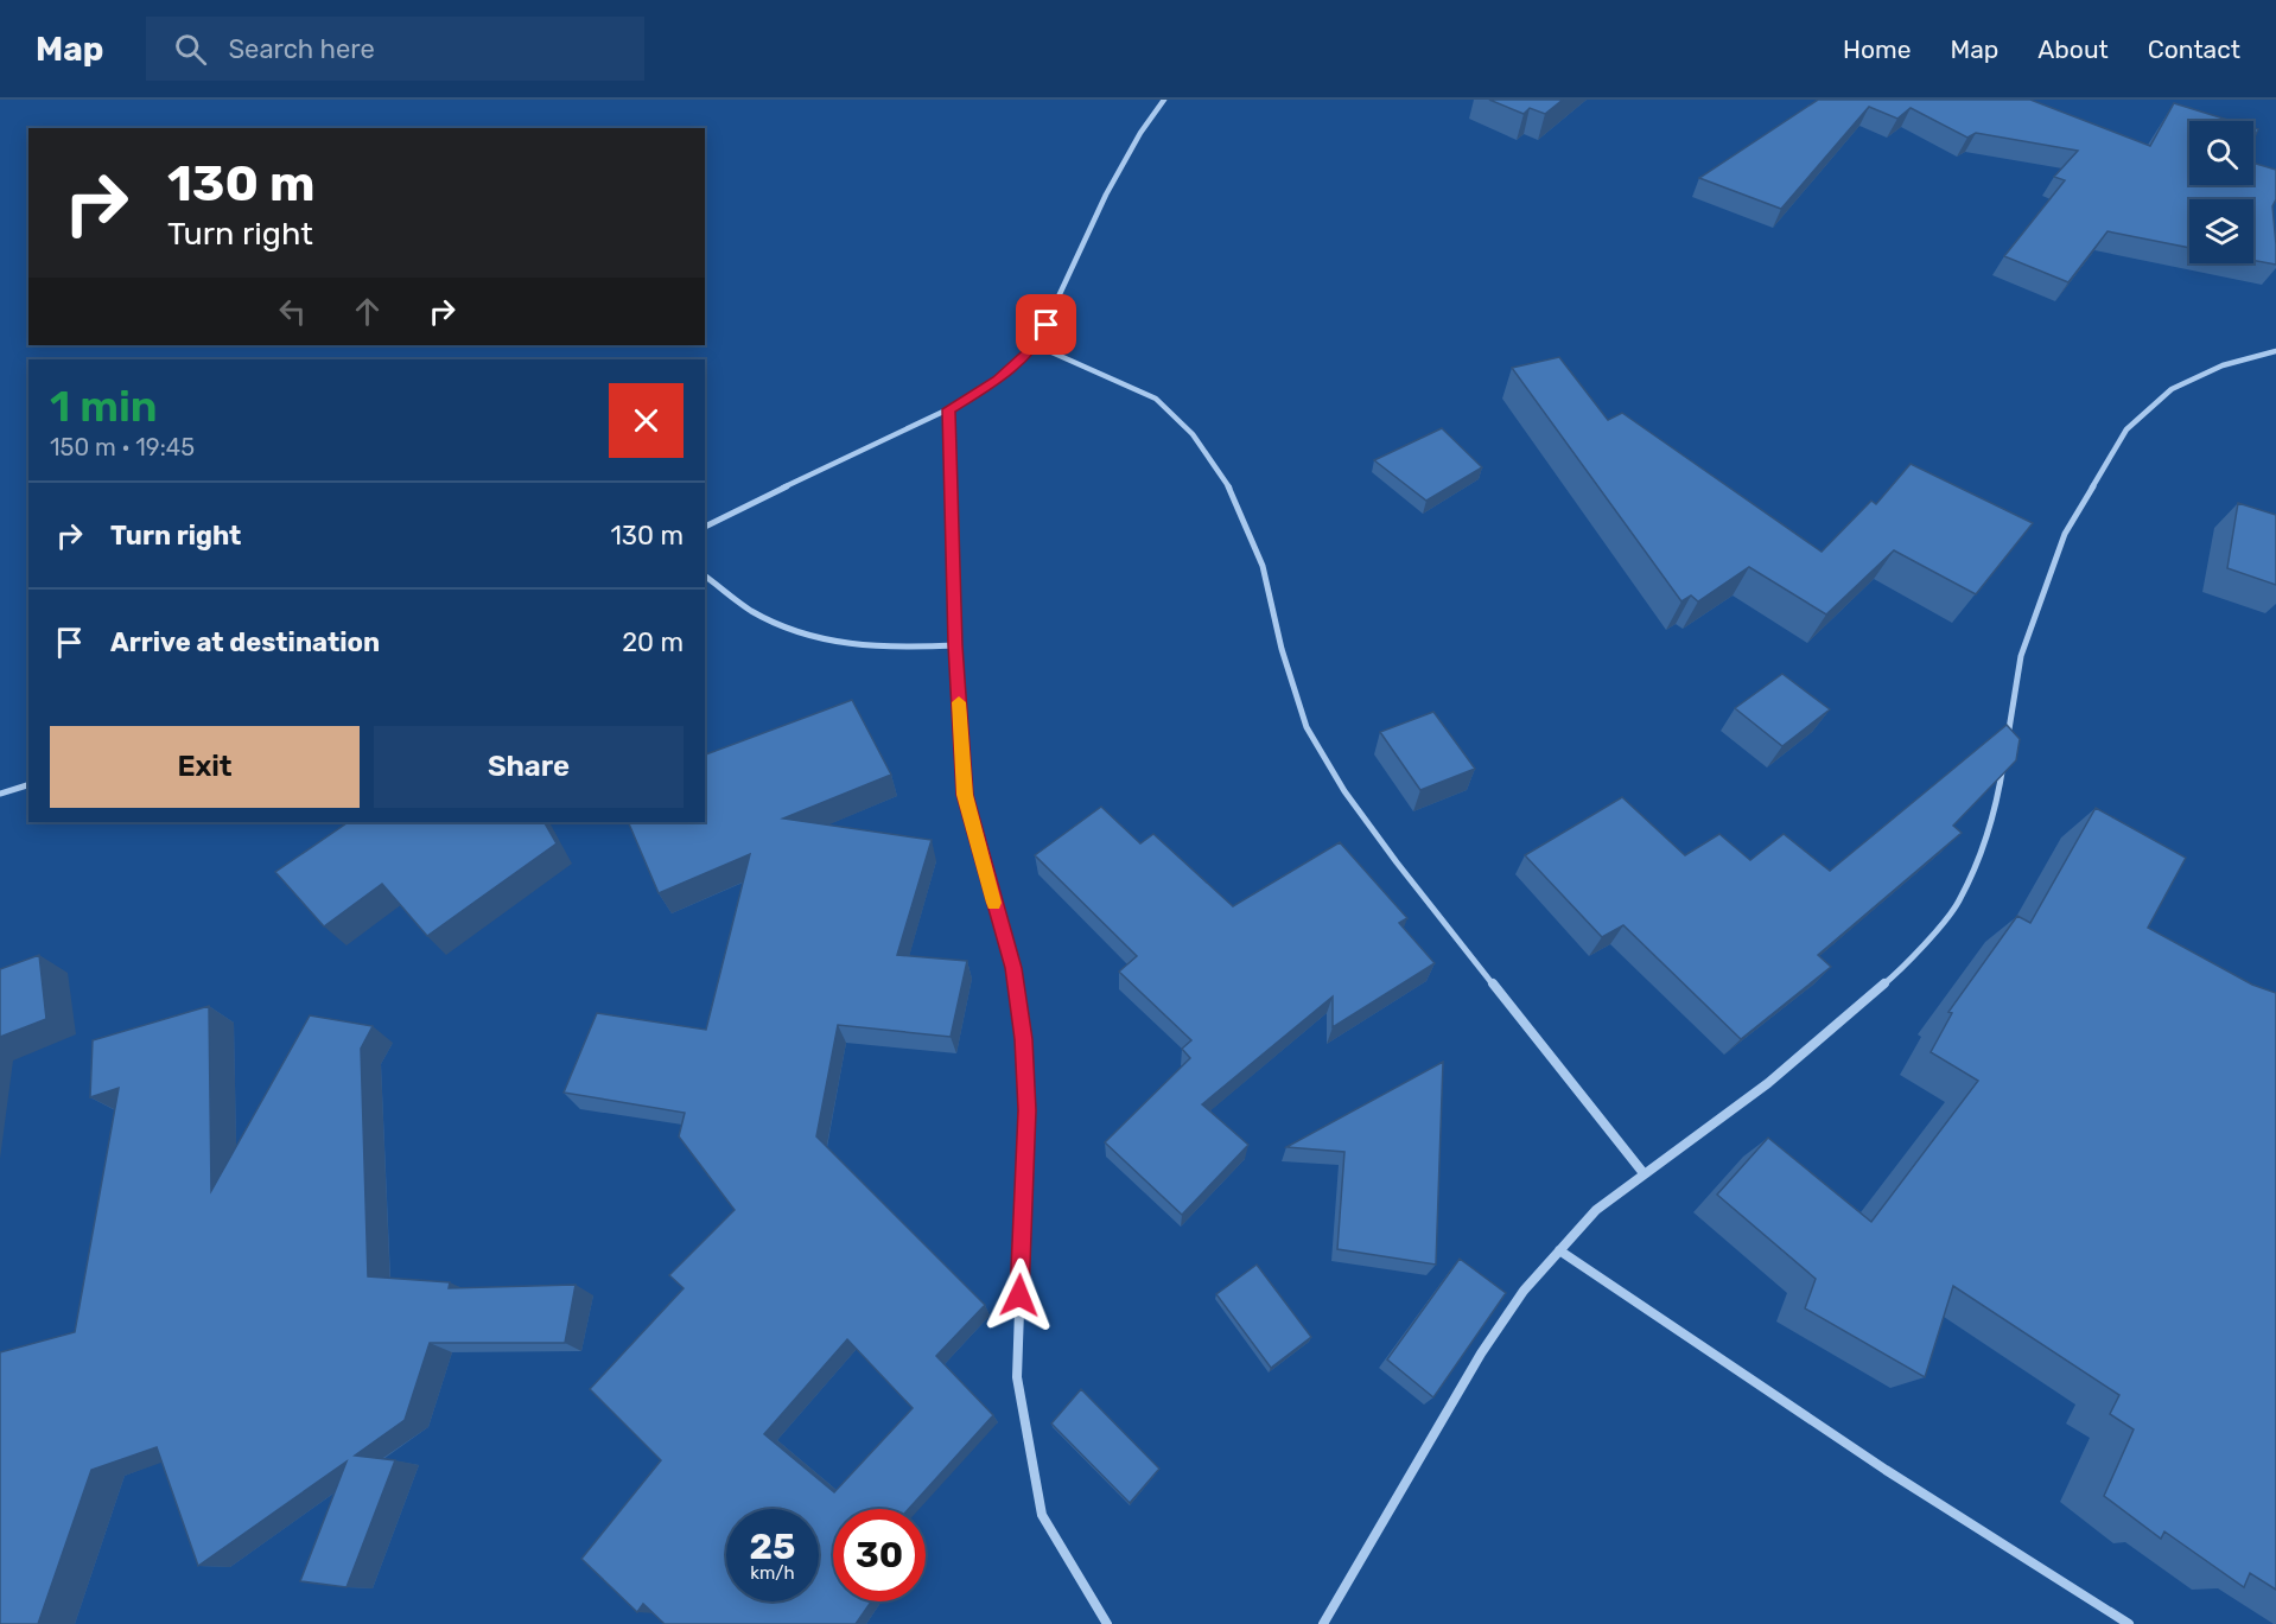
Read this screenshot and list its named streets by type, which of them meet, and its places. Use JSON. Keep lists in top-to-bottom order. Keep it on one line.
{"page":{"header":"Map","search":"Search here","nav":["Home","Map","About","Contact"],"turn":["130 m","Turn right"],"heading":["1 min","150 m · 19:45"],"list":[{"name":"Turn right","value":"130 m"},{"name":"Arrive at destination","value":"20 m"}],"buttons":["Exit","Share"],"speed":"25 km/h","limit":"30"}}
